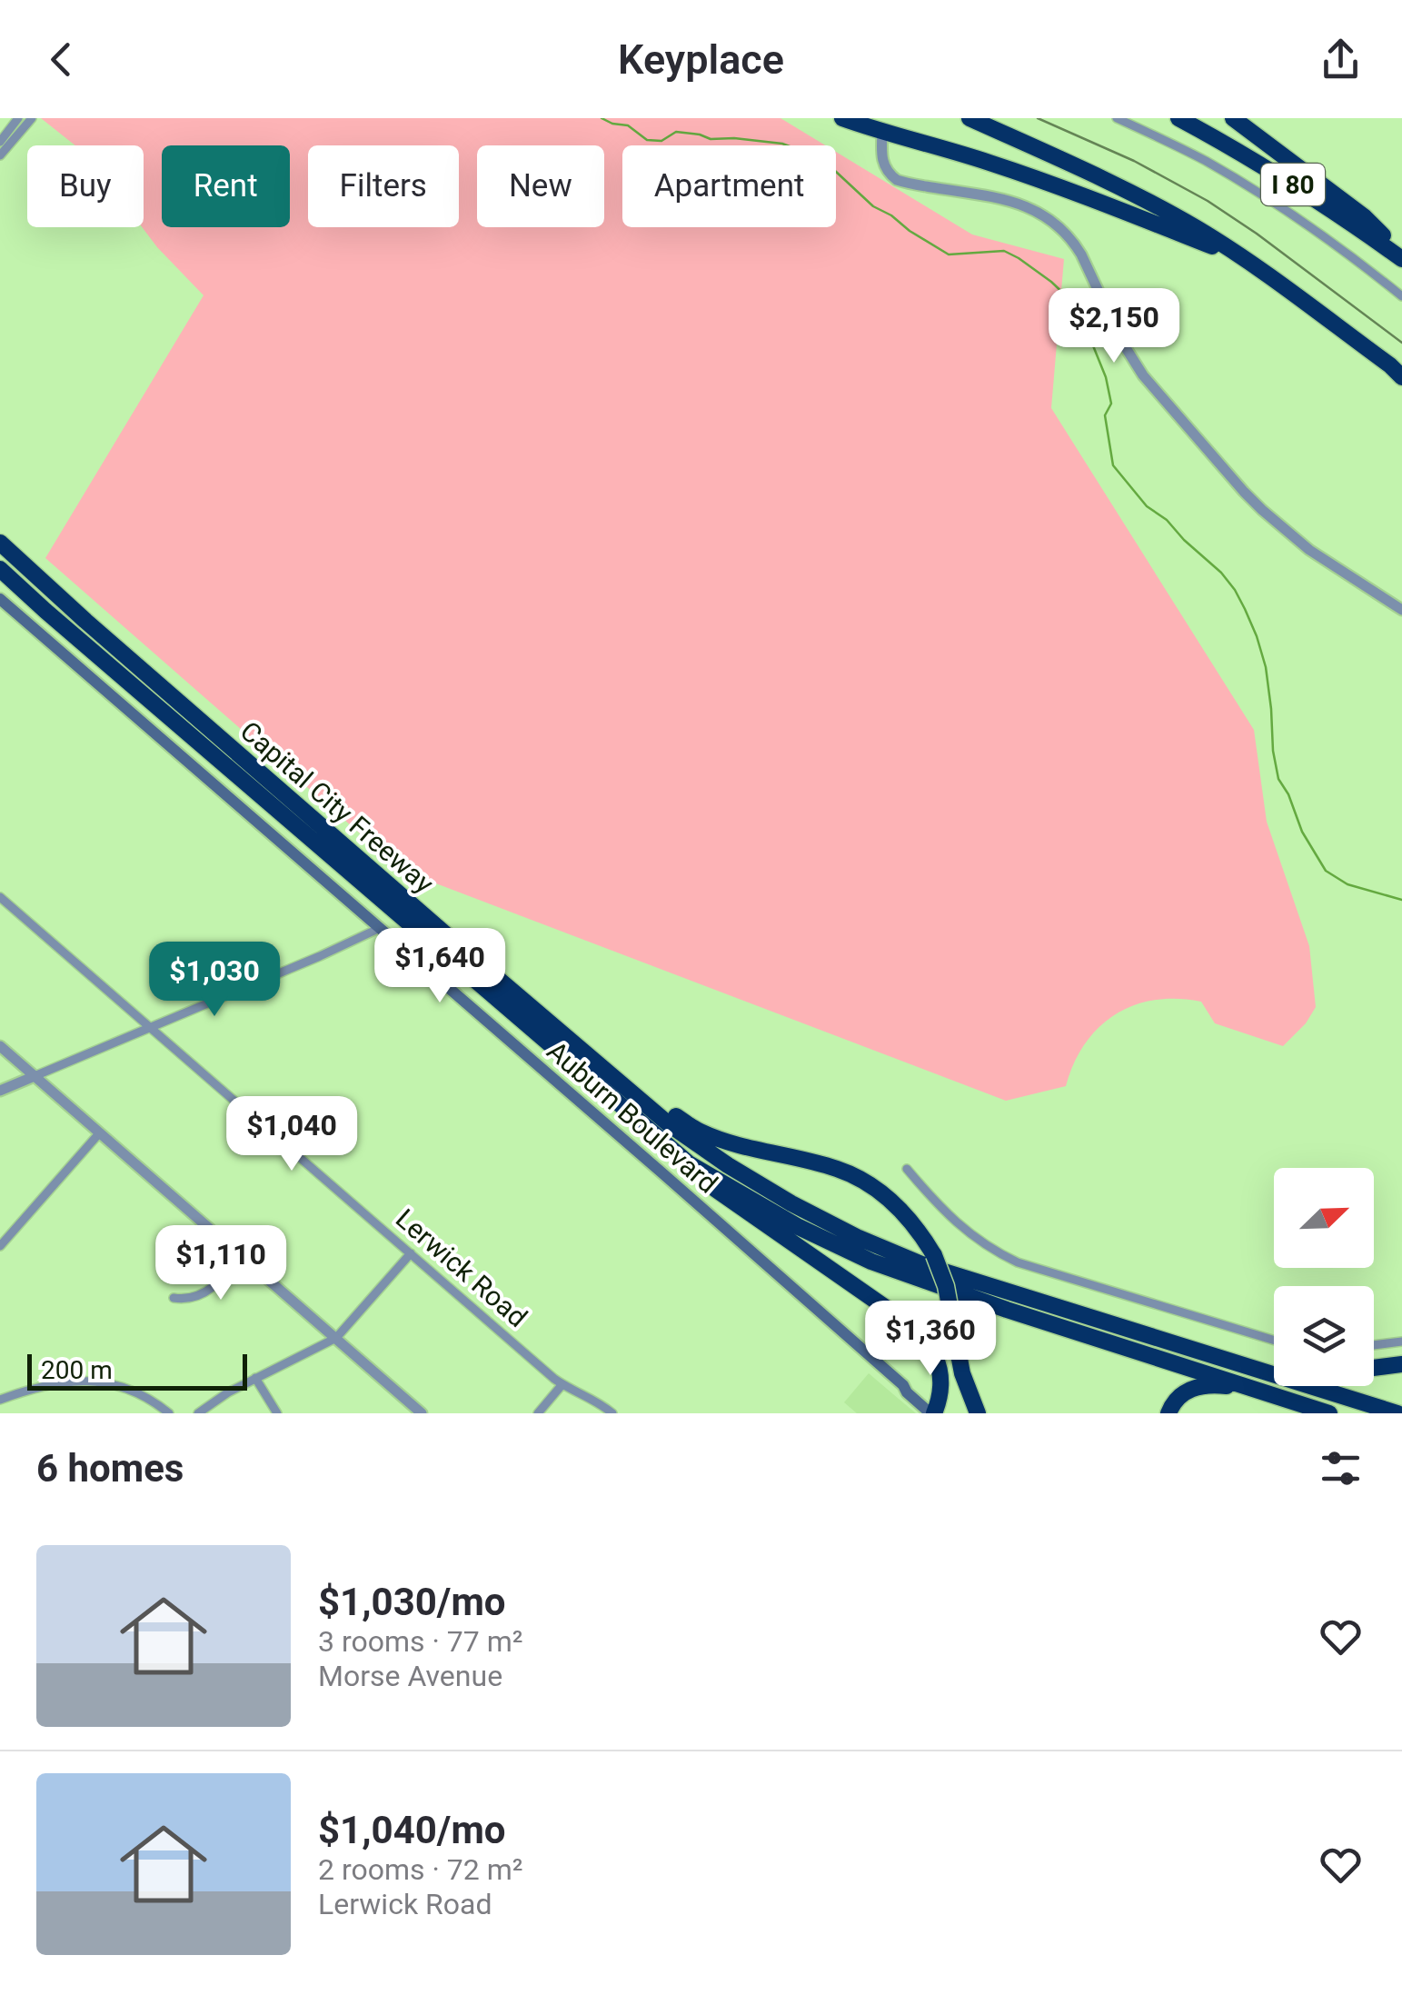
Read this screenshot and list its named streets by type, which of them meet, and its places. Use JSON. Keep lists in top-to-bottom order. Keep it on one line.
{"streets":{"highway":["I 80","Capital City Freeway"],"main road":["Auburn Boulevard"],"street":["Lerwick Road"]},"scale_bar":"200 m","north":"top right","page":{"header":"Keyplace","chip":["Buy","Rent","Filters","New","Apartment"],"price":["$2,150","$1,640","$1,030","$1,040","$1,110","$1,360"],"scale":"200 m","heading":"6 homes","list":[{"name":"$1,030/mo","note":"3 rooms · 77 m² · Morse Avenue"},{"name":"$1,040/mo","note":"2 rooms · 72 m² · Lerwick Road"}]}}
